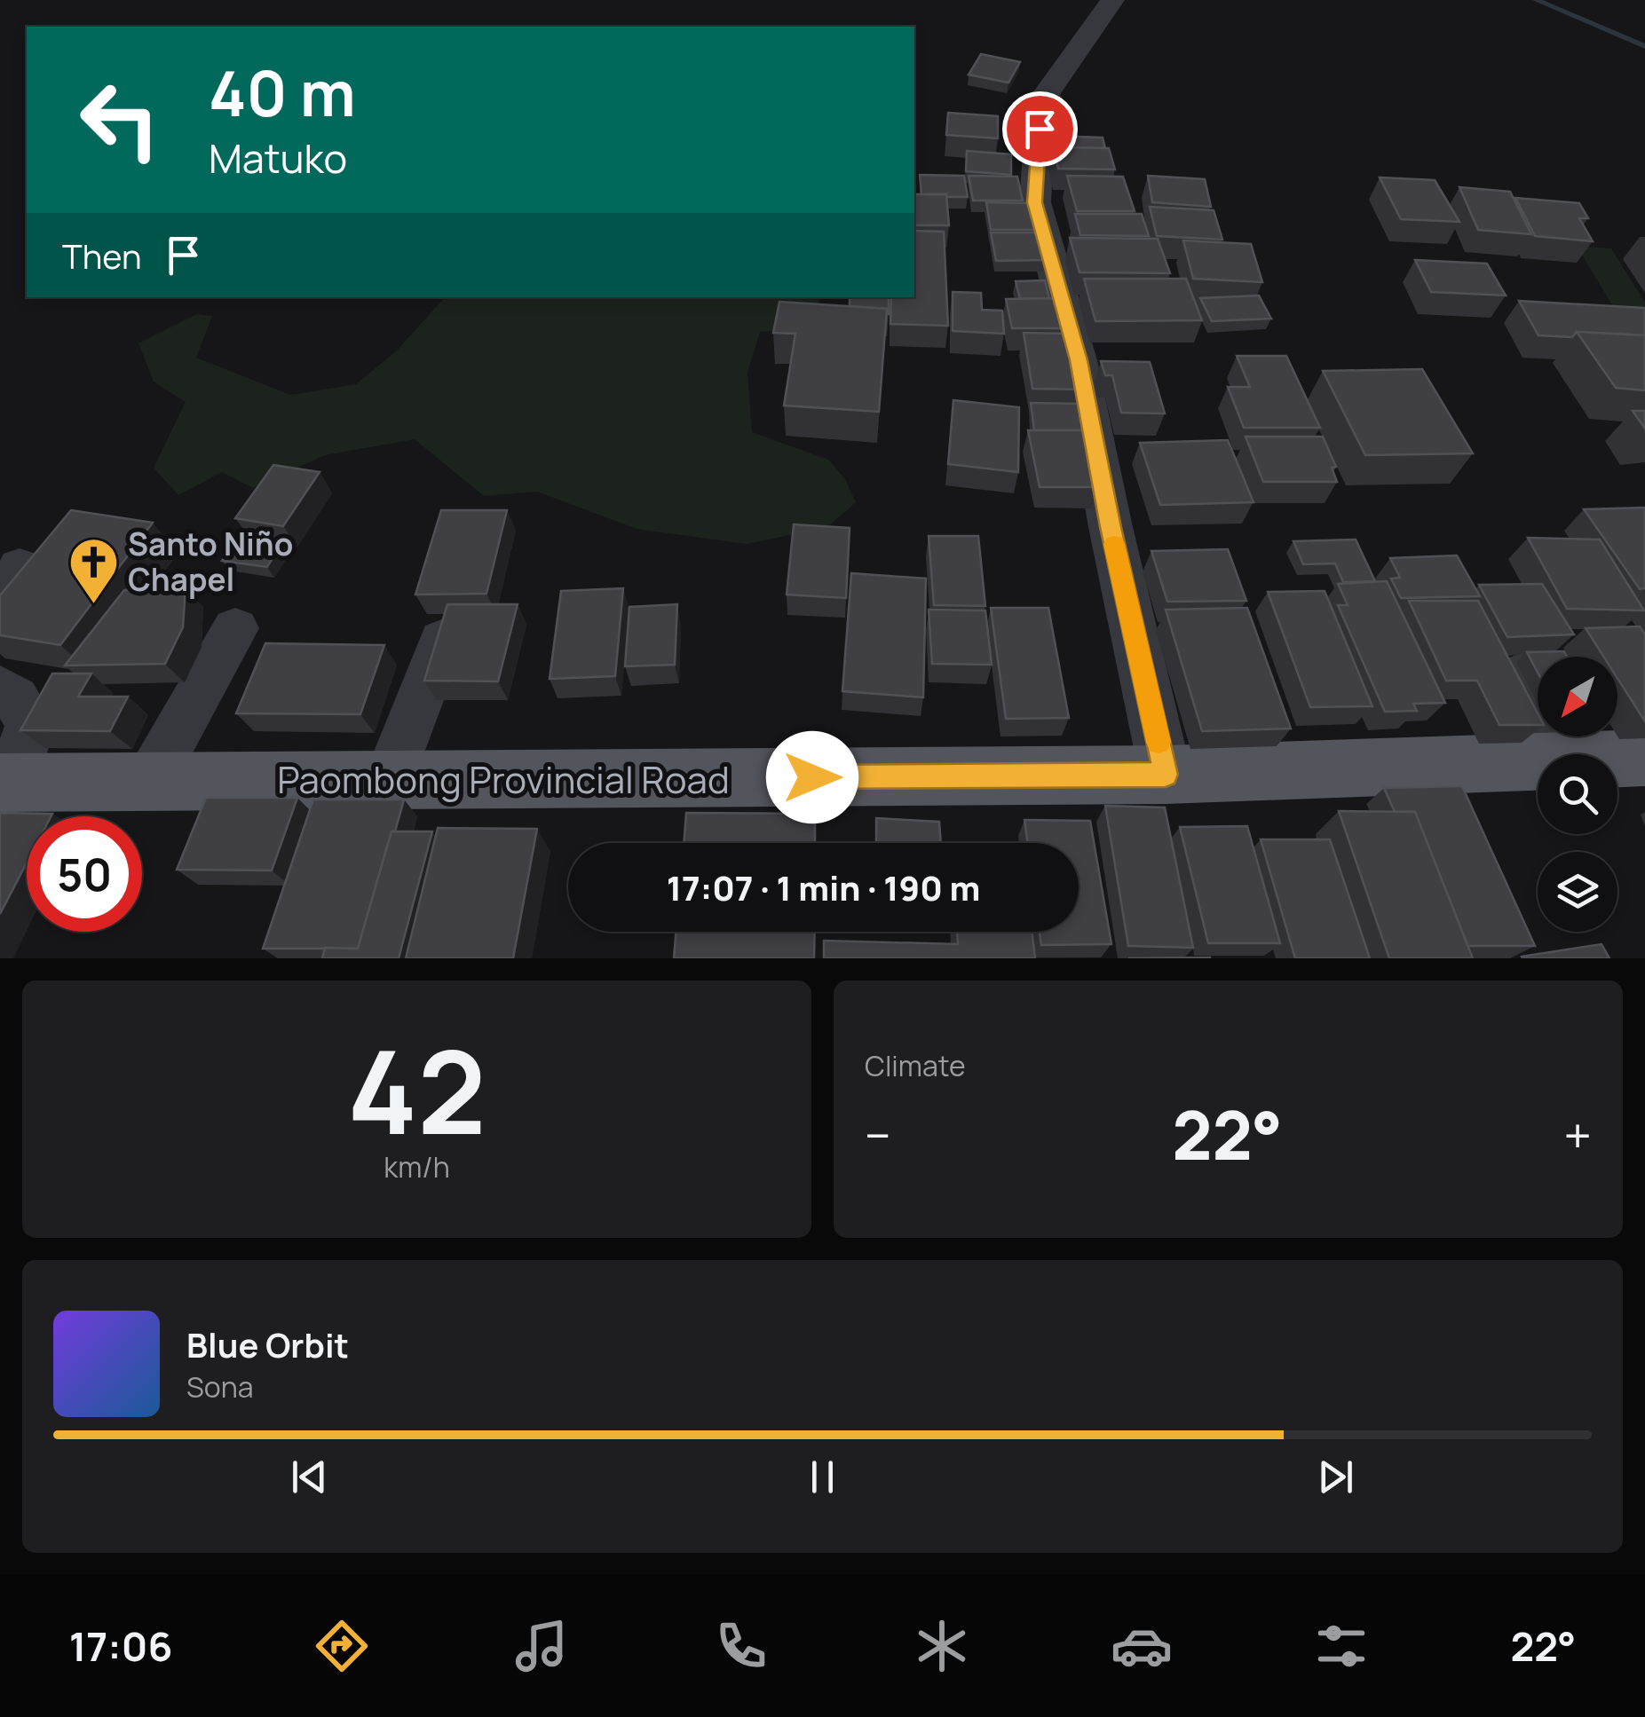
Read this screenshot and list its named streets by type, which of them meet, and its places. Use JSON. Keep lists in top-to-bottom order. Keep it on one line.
{"streets":{"main road":["Paombong Provincial Road"]},"places":{"church":["Santo Niño Chapel"]},"north":"bottom left","page":{"turn":["40 m","Matuko"],"then":"Then","limit":"50","trip":"17:07 · 1 min · 190 m","tile":[["42","km/h"],"Climate"],"heat":["−","22°","+"],"song":["Blue Orbit","Sona"],"tabs":["17:06","22°"]}}
